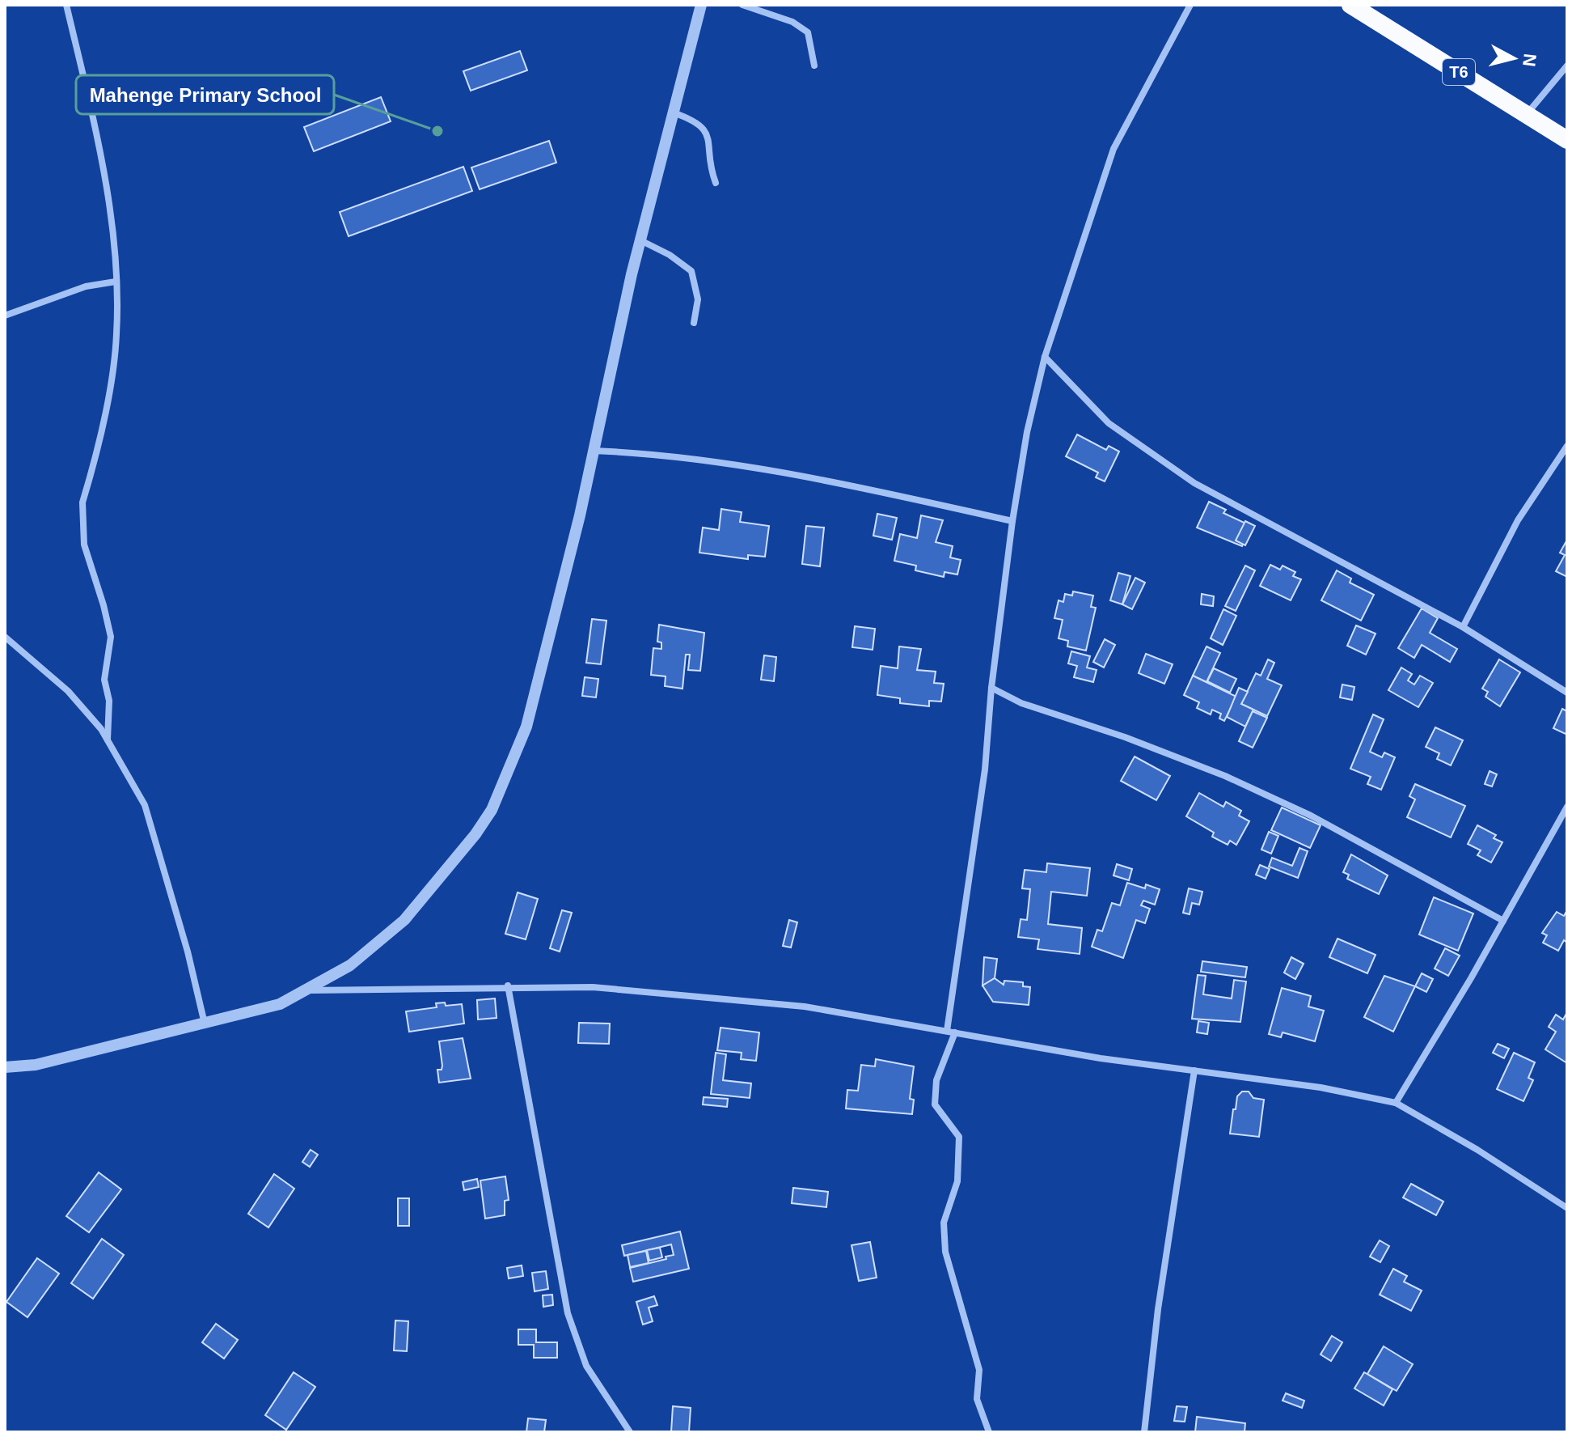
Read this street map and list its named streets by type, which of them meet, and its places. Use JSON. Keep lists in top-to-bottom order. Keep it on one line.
{"streets":{"highway":["T6"]},"places":["Mahenge Primary School"],"north":"right"}
